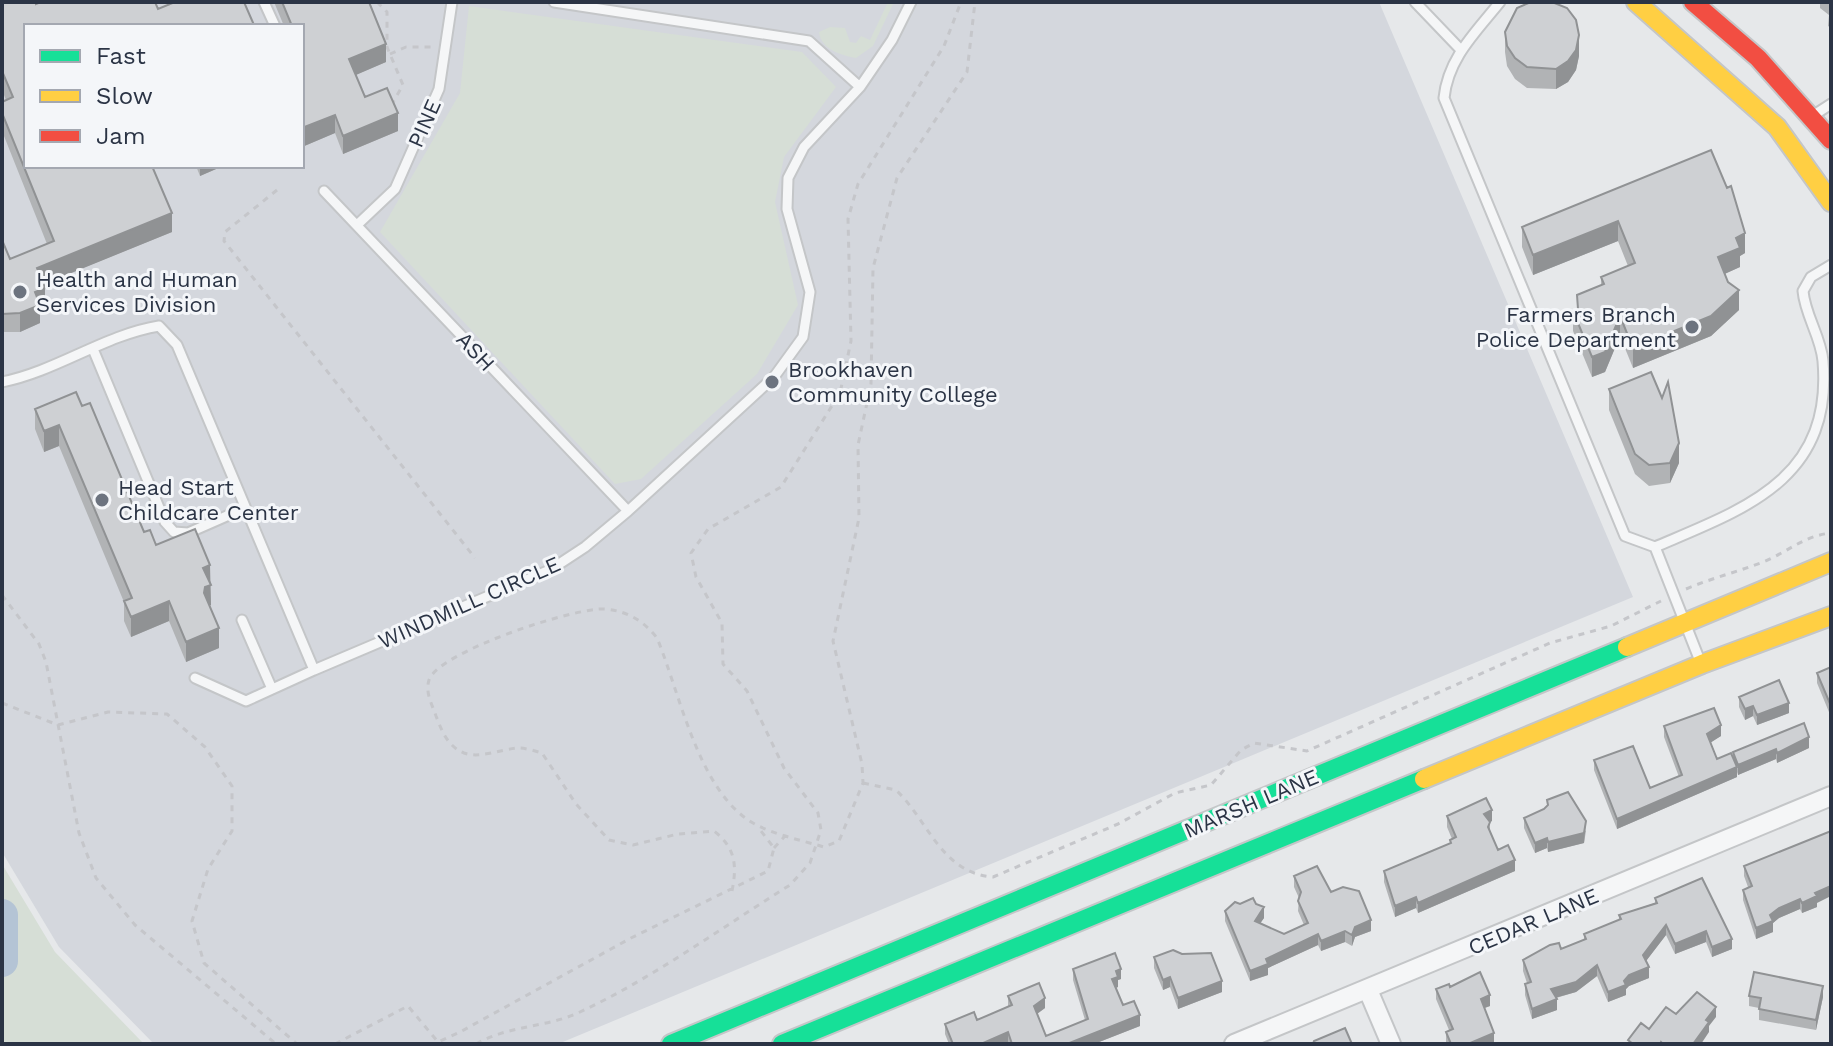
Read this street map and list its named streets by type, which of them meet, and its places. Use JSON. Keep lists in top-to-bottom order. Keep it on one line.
{"streets":{"main road":["MARSH LANE"],"street":["CEDAR LANE"],"lane":["PINE","ASH","WINDMILL CIRCLE"]},"crossings":[["PINE","ASH"],["ASH","WINDMILL CIRCLE"]],"places":["Health and Human Services Division","Farmers Branch Police Department","Brookhaven Community College","Head Start Childcare Center"],"legend":["Fast","Slow","Jam"]}
